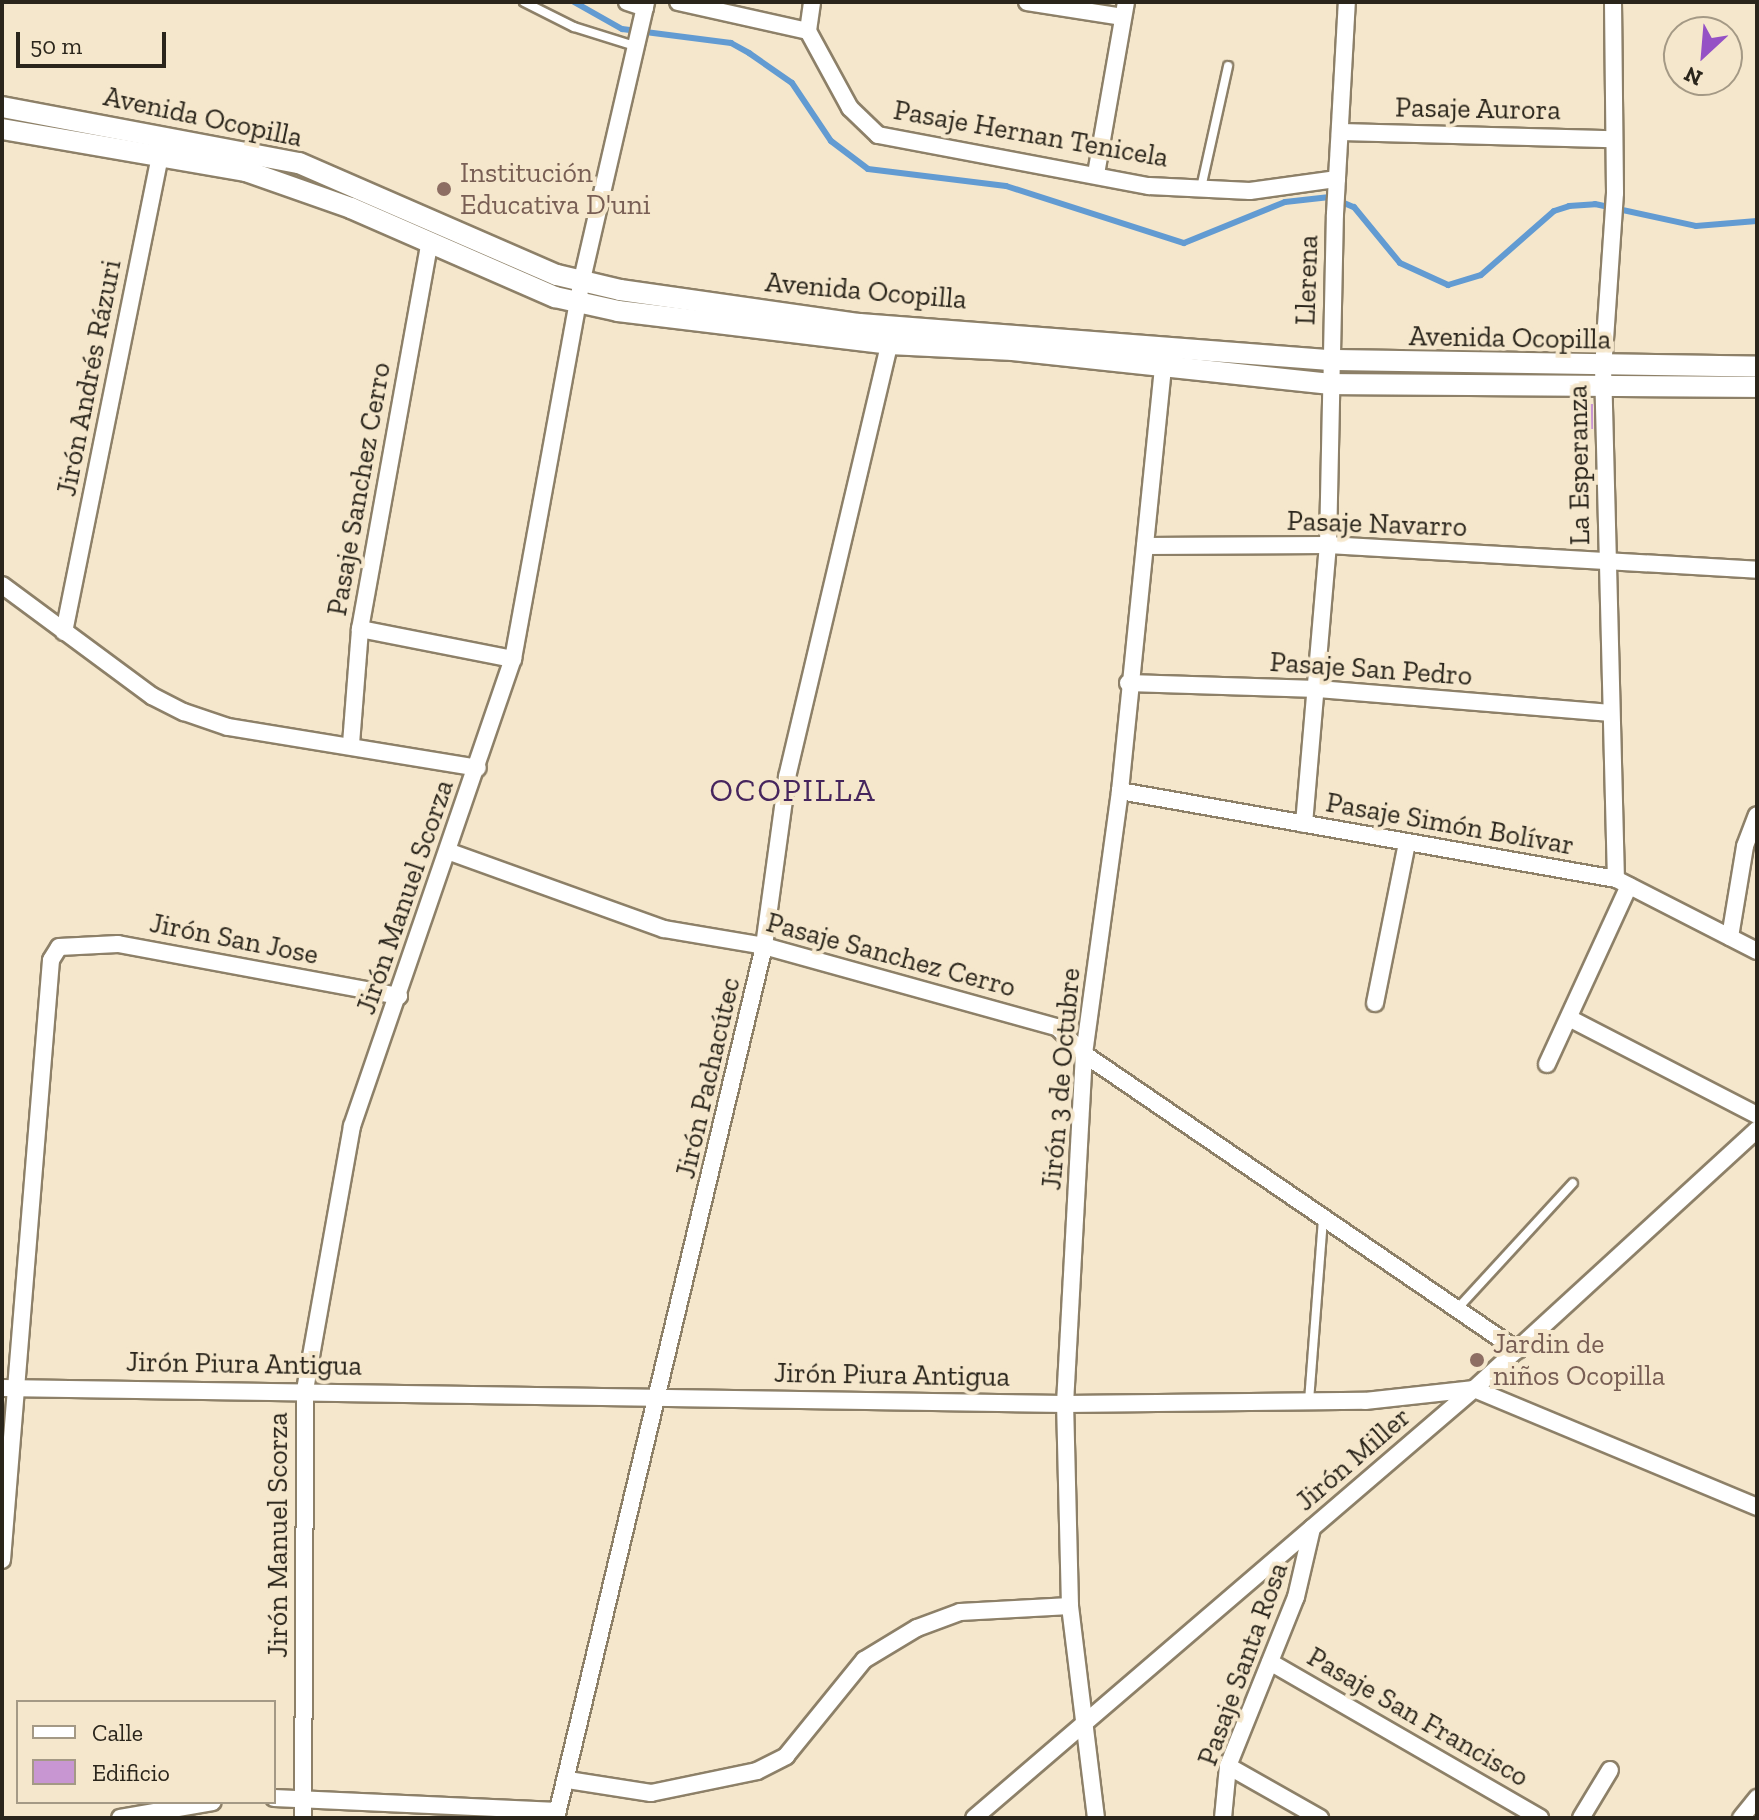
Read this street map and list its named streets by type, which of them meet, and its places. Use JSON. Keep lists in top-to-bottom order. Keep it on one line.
{"streets":{"street":["Pasaje Aurora","Avenida Ocopilla","Pasaje Hernan Tenicela","Llerena","Jirón Andrés Rázuri","La Esperanza","Pasaje Sanchez Cerro","Pasaje Navarro","Pasaje San Pedro","Pasaje Simón Bolívar","Jirón Manuel Scorza","Jirón San Jose","Jirón Pachacútec","Jirón 3 de Octubre","Jirón Piura Antigua","Jirón Miller","Pasaje Santa Rosa","Pasaje San Francisco"]},"crossings":[["Pasaje Aurora","Llerena"],["Pasaje Aurora","La Esperanza"],["Avenida Ocopilla","Llerena"],["Avenida Ocopilla","Jirón Andrés Rázuri"],["Avenida Ocopilla","La Esperanza"],["Avenida Ocopilla","Pasaje Sanchez Cerro"],["Avenida Ocopilla","Jirón Manuel Scorza"],["Avenida Ocopilla","Jirón Pachacútec"],["Avenida Ocopilla","Jirón 3 de Octubre"],["Pasaje Hernan Tenicela","Llerena"],["Llerena","Pasaje Navarro"],["Llerena","Pasaje San Pedro"],["Llerena","Pasaje Simón Bolívar"],["La Esperanza","Pasaje Navarro"],["La Esperanza","Pasaje San Pedro"],["La Esperanza","Pasaje Simón Bolívar"],["Pasaje Sanchez Cerro","Jirón Manuel Scorza"],["Pasaje Sanchez Cerro","Jirón Pachacútec"],["Pasaje Sanchez Cerro","Jirón 3 de Octubre"],["Pasaje Sanchez Cerro","Jirón Miller"],["Pasaje Navarro","Jirón 3 de Octubre"],["Pasaje San Pedro","Jirón 3 de Octubre"],["Pasaje Simón Bolívar","Jirón 3 de Octubre"],["Jirón Manuel Scorza","Jirón San Jose"],["Jirón Manuel Scorza","Jirón Piura Antigua"],["Jirón San Jose","Jirón Piura Antigua"],["Jirón Pachacútec","Jirón Piura Antigua"],["Jirón 3 de Octubre","Jirón Piura Antigua"],["Jirón 3 de Octubre","Jirón Miller"],["Jirón Piura Antigua","Jirón Miller"],["Jirón Miller","Pasaje Santa Rosa"],["Pasaje Santa Rosa","Pasaje San Francisco"]],"districts":["OCOPILLA"],"places":["Institución Educativa D'uni","Jardin de niños Ocopilla"],"legend":["Calle","Edificio"],"scale_bar":"50 m","north":"bottom left"}
